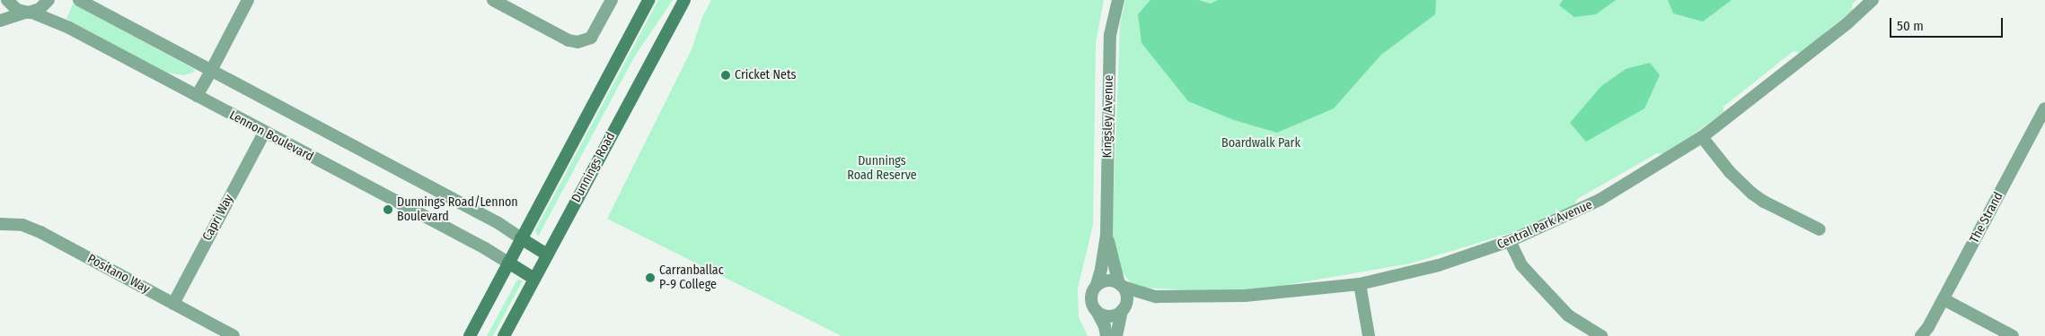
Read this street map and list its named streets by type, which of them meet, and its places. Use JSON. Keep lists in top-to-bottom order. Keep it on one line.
{"streets":{"main road":["Dunnings Road"],"street":["Kingsley Avenue","Lennon Boulevard","Capri Way","The Strand","Central Park Avenue","Positano Way"]},"crossings":[["Kingsley Avenue","Central Park Avenue"],["Lennon Boulevard","Capri Way"],["Capri Way","Positano Way"]],"parks":["Boardwalk Park","Dunnings Road Reserve"],"places":["Cricket Nets","Dunnings Road/Lennon Boulevard","Carranballac P-9 College"],"scale_bar":"50 m"}
